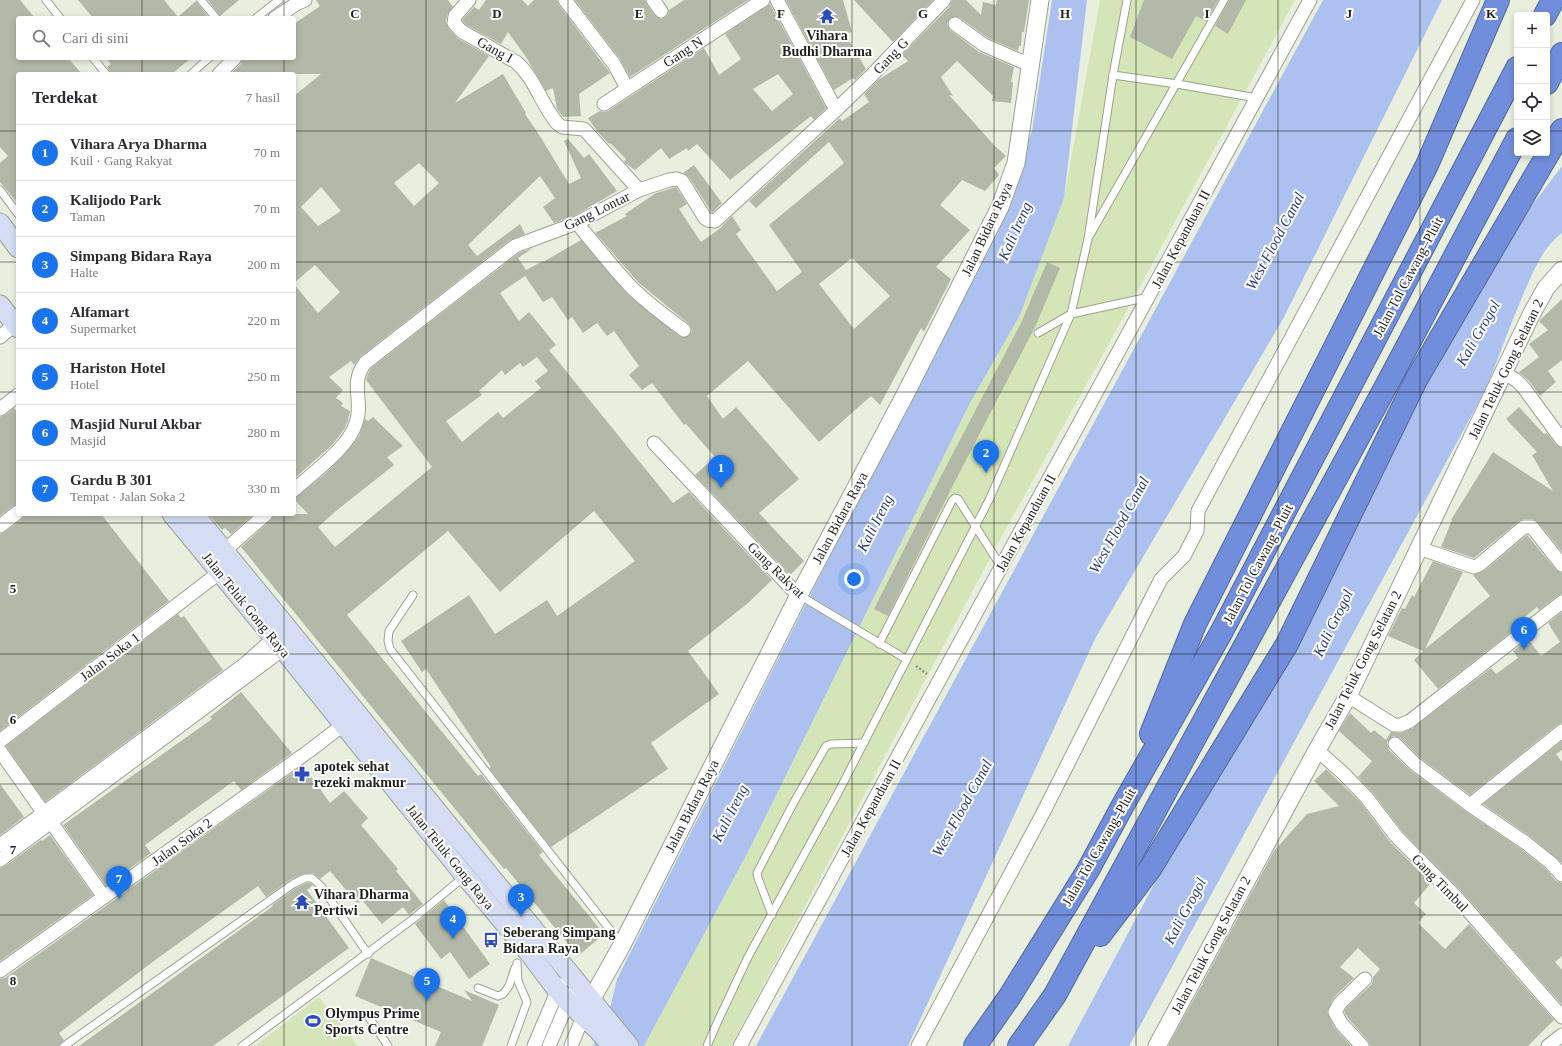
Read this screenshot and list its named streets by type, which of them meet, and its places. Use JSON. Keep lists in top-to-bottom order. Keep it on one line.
{"streets":{"highway":["Jalan Tol Cawang–Pluit"],"main road":["Jalan Teluk Gong Raya"],"street":["Gang I","Gang N","Gang G","Gang Lontar","Jalan Bidara Raya","Jalan Kepanduan II","Jalan Teluk Gong Selatan 2","Gang Rakyat","Jalan Soka 1","Jalan Soka 2","Gang Timbul"]},"crossings":[["Gang I","Gang Lontar"],["Gang G","Gang Lontar"],["Jalan Bidara Raya","Gang Rakyat"],["Jalan Bidara Raya","Jalan Teluk Gong Raya"],["Jalan Teluk Gong Selatan 2","Gang Timbul"],["Jalan Teluk Gong Raya","Jalan Soka 1"],["Jalan Teluk Gong Raya","Jalan Soka 2"]],"water":["Kali Ireng","West Flood Canal","Kali Grogol"],"places":{"temple":["Vihara Budhi Dharma","Vihara Dharma Pertiwi"],"pharmacy":["apotek sehat rezeki makmur"],"bus stop":["Seberang Simpang Bidara Raya"],"sports":["Olympus Prime Sports Centre"]},"page":{"map_buttons":["+","−"],"search":"Cari di sini","heading":["Terdekat","7 hasil"],"list":[{"mark":"1","name":"Vihara Arya Dharma","note":"Kuil · Gang Rakyat","value":"70 m"},{"mark":"2","name":"Kalijodo Park","note":"Taman","value":"70 m"},{"mark":"3","name":"Simpang Bidara Raya","note":"Halte","value":"200 m"},{"mark":"4","name":"Alfamart","note":"Supermarket","value":"220 m"},{"mark":"5","name":"Hariston Hotel","note":"Hotel","value":"250 m"},{"mark":"6","name":"Masjid Nurul Akbar","note":"Masjid","value":"280 m"},{"mark":"7","name":"Gardu B 301","note":"Tempat · Jalan Soka 2","value":"330 m"}],"pins":["2","1","6","7","3","4","5"]},"grid":{"columns":["C","D","E","F","G","H","I","J","K"],"rows":["5","6","7","8"]}}
